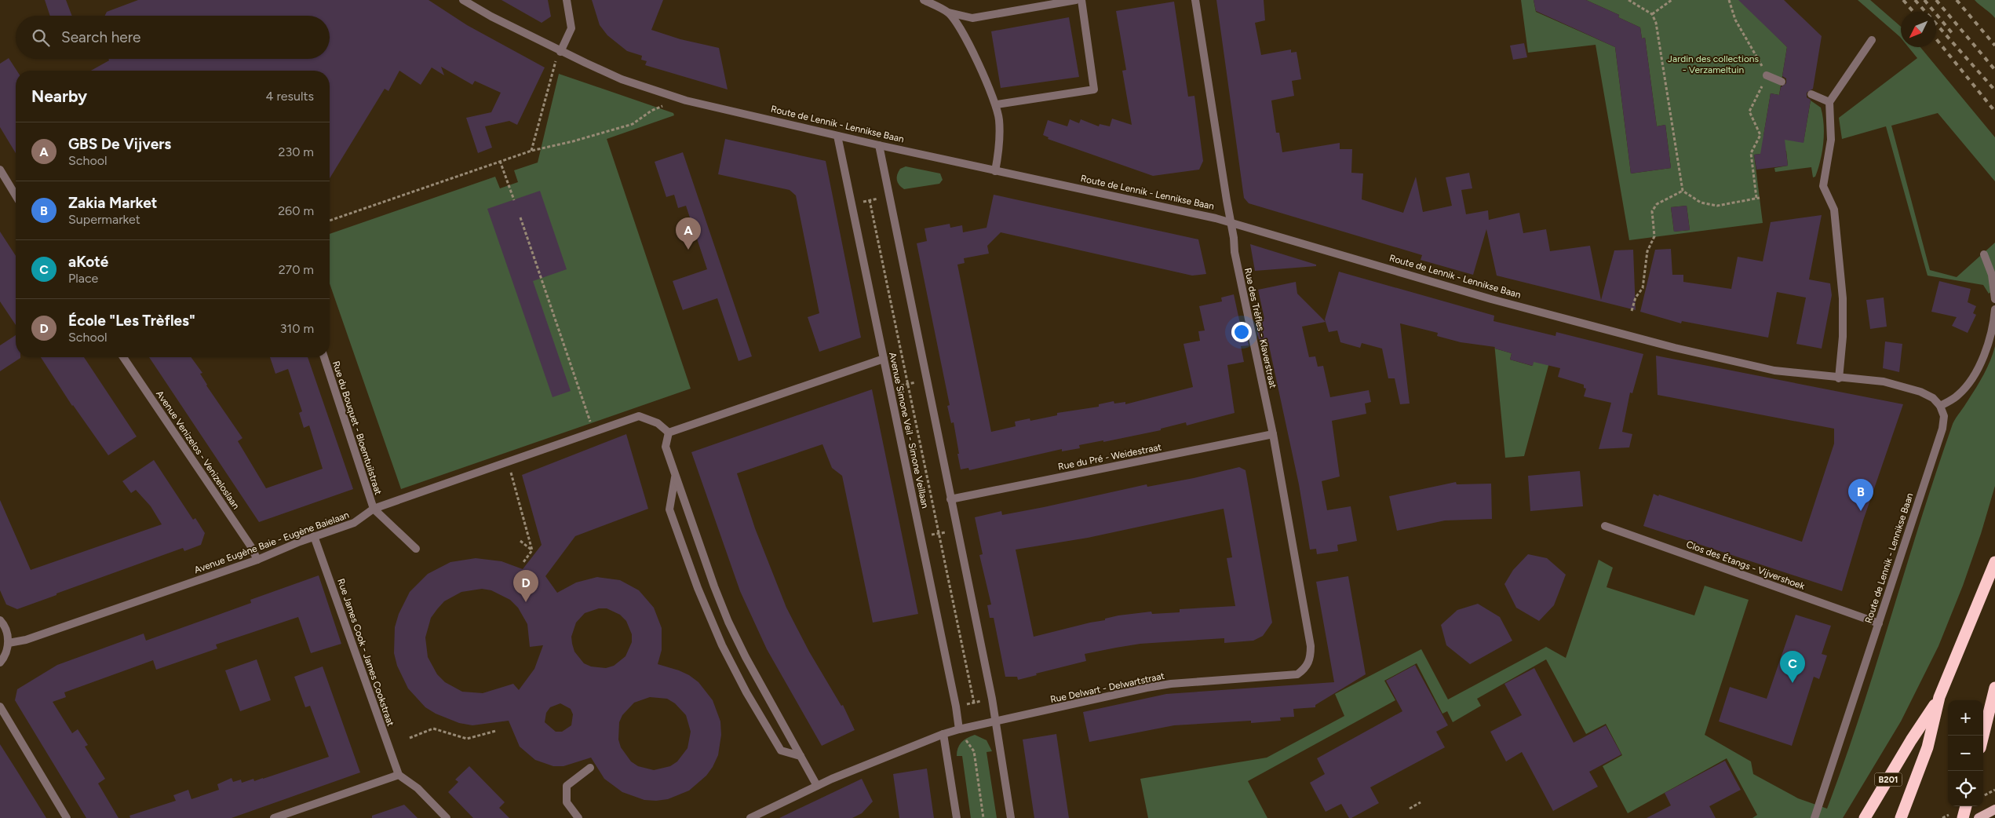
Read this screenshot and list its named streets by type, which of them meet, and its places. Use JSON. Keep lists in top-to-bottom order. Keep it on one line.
{"streets":{"highway":["B201"],"street":["Route de Lennik - Lennikse Baan","Rue des Trèfles - Klaverstraat","Rue du Bouquet - Bloemtuilstraat","Avenue Simone Veil - Simone Veillaan","Avenue Venizelos - Venizeloslaan","Rue du Pré - Weidestraat","Avenue Eugène Baie - Eugène Baielaan","Clos des Étangs - Vijvershoek","Rue James Cook - James Cookstraat","Rue Delwart - Delwartstraat"]},"crossings":[["Route de Lennik - Lennikse Baan","Rue des Trèfles - Klaverstraat"],["Route de Lennik - Lennikse Baan","Avenue Simone Veil - Simone Veillaan"],["Route de Lennik - Lennikse Baan","Clos des Étangs - Vijvershoek"],["Rue des Trèfles - Klaverstraat","Rue du Pré - Weidestraat"],["Rue des Trèfles - Klaverstraat","Rue Delwart - Delwartstraat"],["Rue du Bouquet - Bloemtuilstraat","Avenue Eugène Baie - Eugène Baielaan"],["Avenue Simone Veil - Simone Veillaan","Rue Delwart - Delwartstraat"],["Avenue Venizelos - Venizeloslaan","Avenue Eugène Baie - Eugène Baielaan"],["Avenue Eugène Baie - Eugène Baielaan","Rue James Cook - James Cookstraat"]],"parks":["Jardin des collections - Verzameltuin"],"north":"bottom left","page":{"search":"Search here","heading":["Nearby","4 results"],"list":[{"mark":"A","name":"GBS De Vijvers","note":"School","value":"230 m"},{"mark":"B","name":"Zakia Market","note":"Supermarket","value":"260 m"},{"mark":"C","name":"aKoté","note":"Place","value":"270 m"},{"mark":"D","name":"École \"Les Trèfles\"","note":"School","value":"310 m"}],"pins":["A","B","D","C"],"map_buttons":["+","−"]}}
